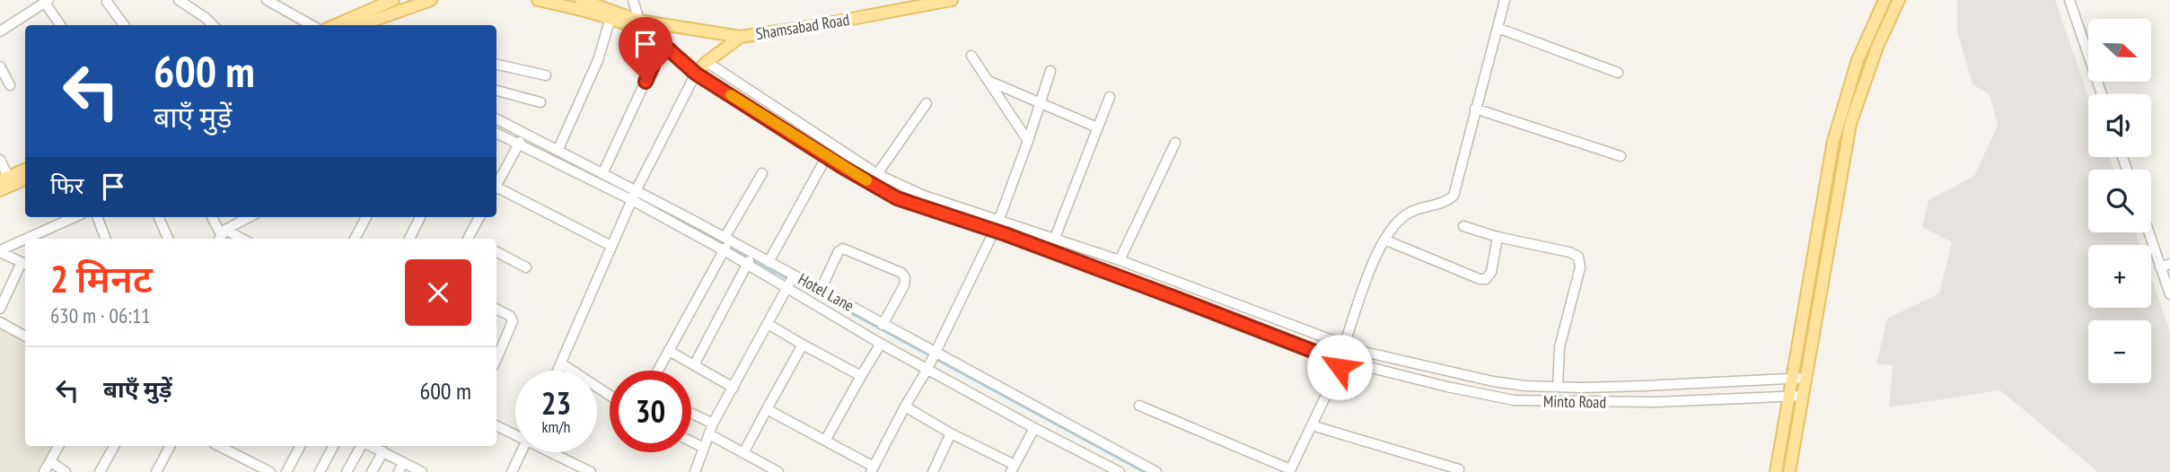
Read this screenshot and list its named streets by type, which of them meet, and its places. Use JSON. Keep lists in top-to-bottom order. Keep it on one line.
{"streets":{"main road":["Shamsabad Road"],"street":["Hotel Lane","Minto Road"]},"north":"right","page":{"map_buttons":["+","−"],"turn":["600 m","बाएँ मुड़ें"],"then":"फिर","heading":["2 मिनट","630 m · 06:11"],"list":[{"name":"बाएँ मुड़ें","value":"600 m"}],"speed":"23 km/h","limit":"30"}}
